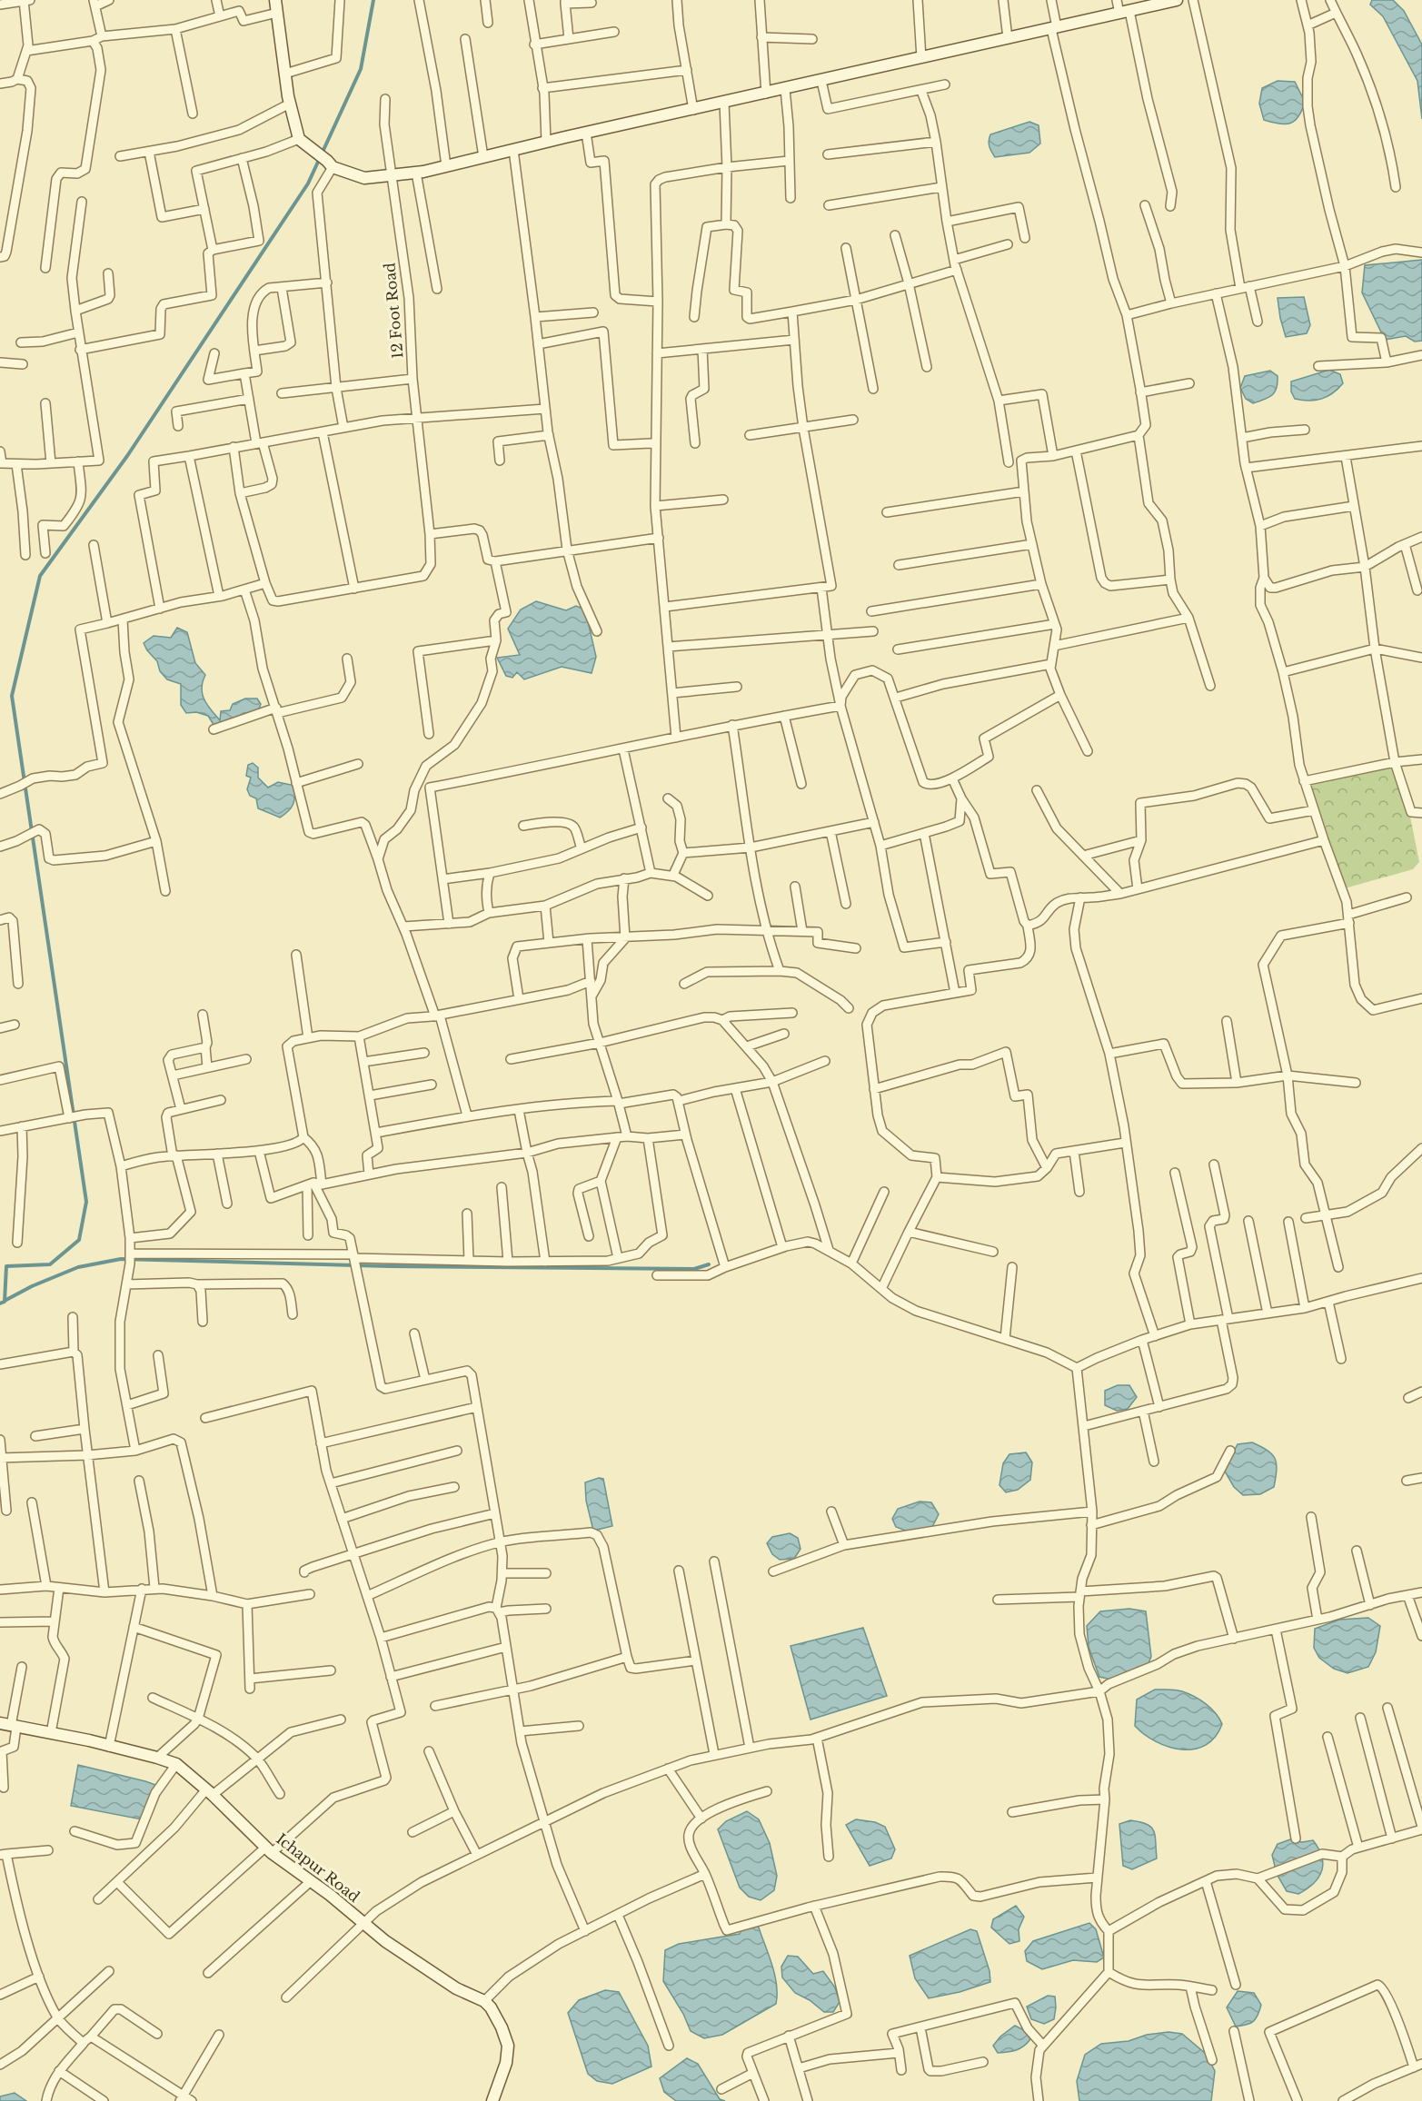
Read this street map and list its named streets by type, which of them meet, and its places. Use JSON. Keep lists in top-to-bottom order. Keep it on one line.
{"streets":{"street":["12 Foot Road","Ichapur Road"]}}
